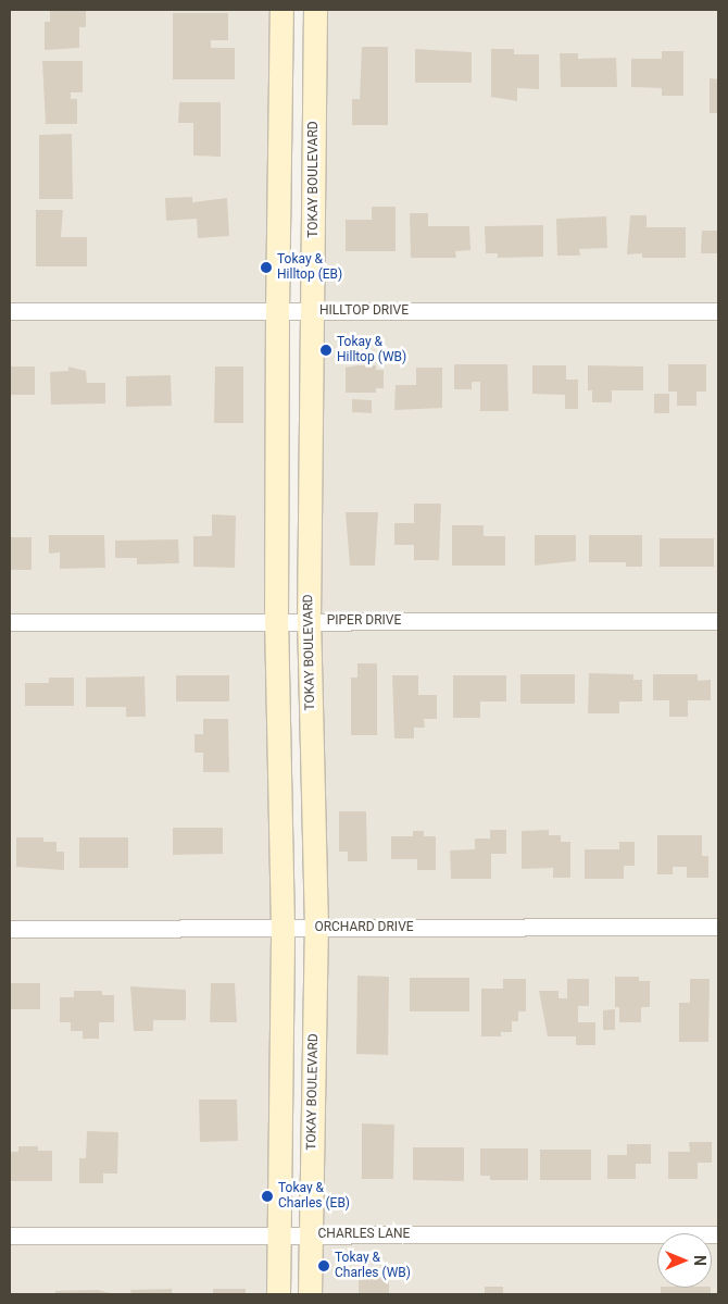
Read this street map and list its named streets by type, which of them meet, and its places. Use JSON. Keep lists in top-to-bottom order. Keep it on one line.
{"streets":{"street":["TOKAY BOULEVARD","HILLTOP DRIVE","PIPER DRIVE","ORCHARD DRIVE","CHARLES LANE"]},"crossings":[["TOKAY BOULEVARD","HILLTOP DRIVE"],["TOKAY BOULEVARD","PIPER DRIVE"],["TOKAY BOULEVARD","ORCHARD DRIVE"],["TOKAY BOULEVARD","CHARLES LANE"]],"places":["Tokay & Hilltop (EB)","Tokay & Hilltop (WB)","Tokay & Charles (EB)","Tokay & Charles (WB)"],"north":"right"}
